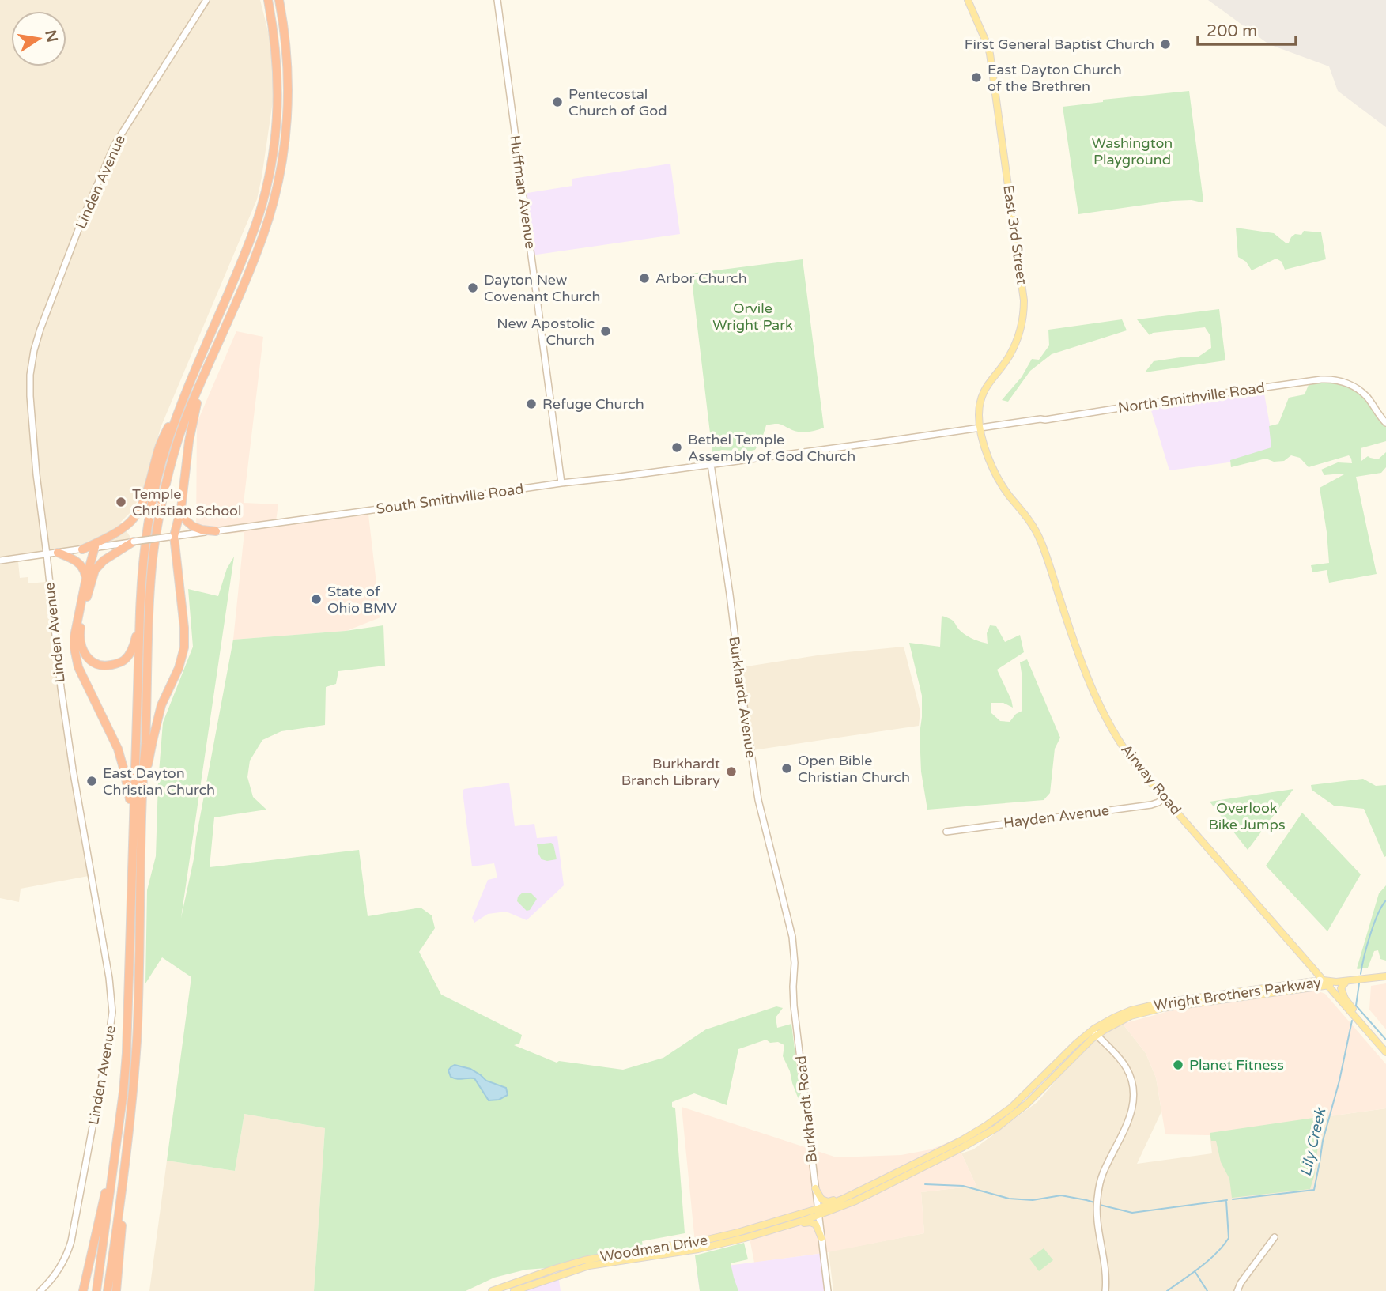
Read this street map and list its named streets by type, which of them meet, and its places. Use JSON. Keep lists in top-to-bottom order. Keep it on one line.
{"streets":{"main road":["Linden Avenue","Huffman Avenue","East 3rd Street","North Smithville Road","South Smithville Road","Burkhardt Avenue","Airway Road","Hayden Avenue","Wright Brothers Parkway","Burkhardt Road","Woodman Drive"]},"crossings":[["Linden Avenue","South Smithville Road"],["Huffman Avenue","South Smithville Road"],["East 3rd Street","North Smithville Road"],["East 3rd Street","South Smithville Road"],["East 3rd Street","Airway Road"],["North Smithville Road","South Smithville Road"],["South Smithville Road","Burkhardt Avenue"],["Burkhardt Avenue","Burkhardt Road"],["Airway Road","Hayden Avenue"],["Airway Road","Wright Brothers Parkway"],["Wright Brothers Parkway","Burkhardt Road"],["Wright Brothers Parkway","Woodman Drive"],["Burkhardt Road","Woodman Drive"]],"water":["Lily Creek"],"parks":["Washington Playground","Orvile Wright Park","Overlook Bike Jumps"],"places":["First General Baptist Church","East Dayton Church of the Brethren","Pentecostal Church of God","Arbor Church","Dayton New Covenant Church","New Apostolic Church","Refuge Church","Bethel Temple Assembly of God Church","Temple Christian School","State of Ohio BMV","Open Bible Christian Church","Burkhardt Branch Library","East Dayton Christian Church","Planet Fitness"],"scale_bar":"200 m","north":"right"}
